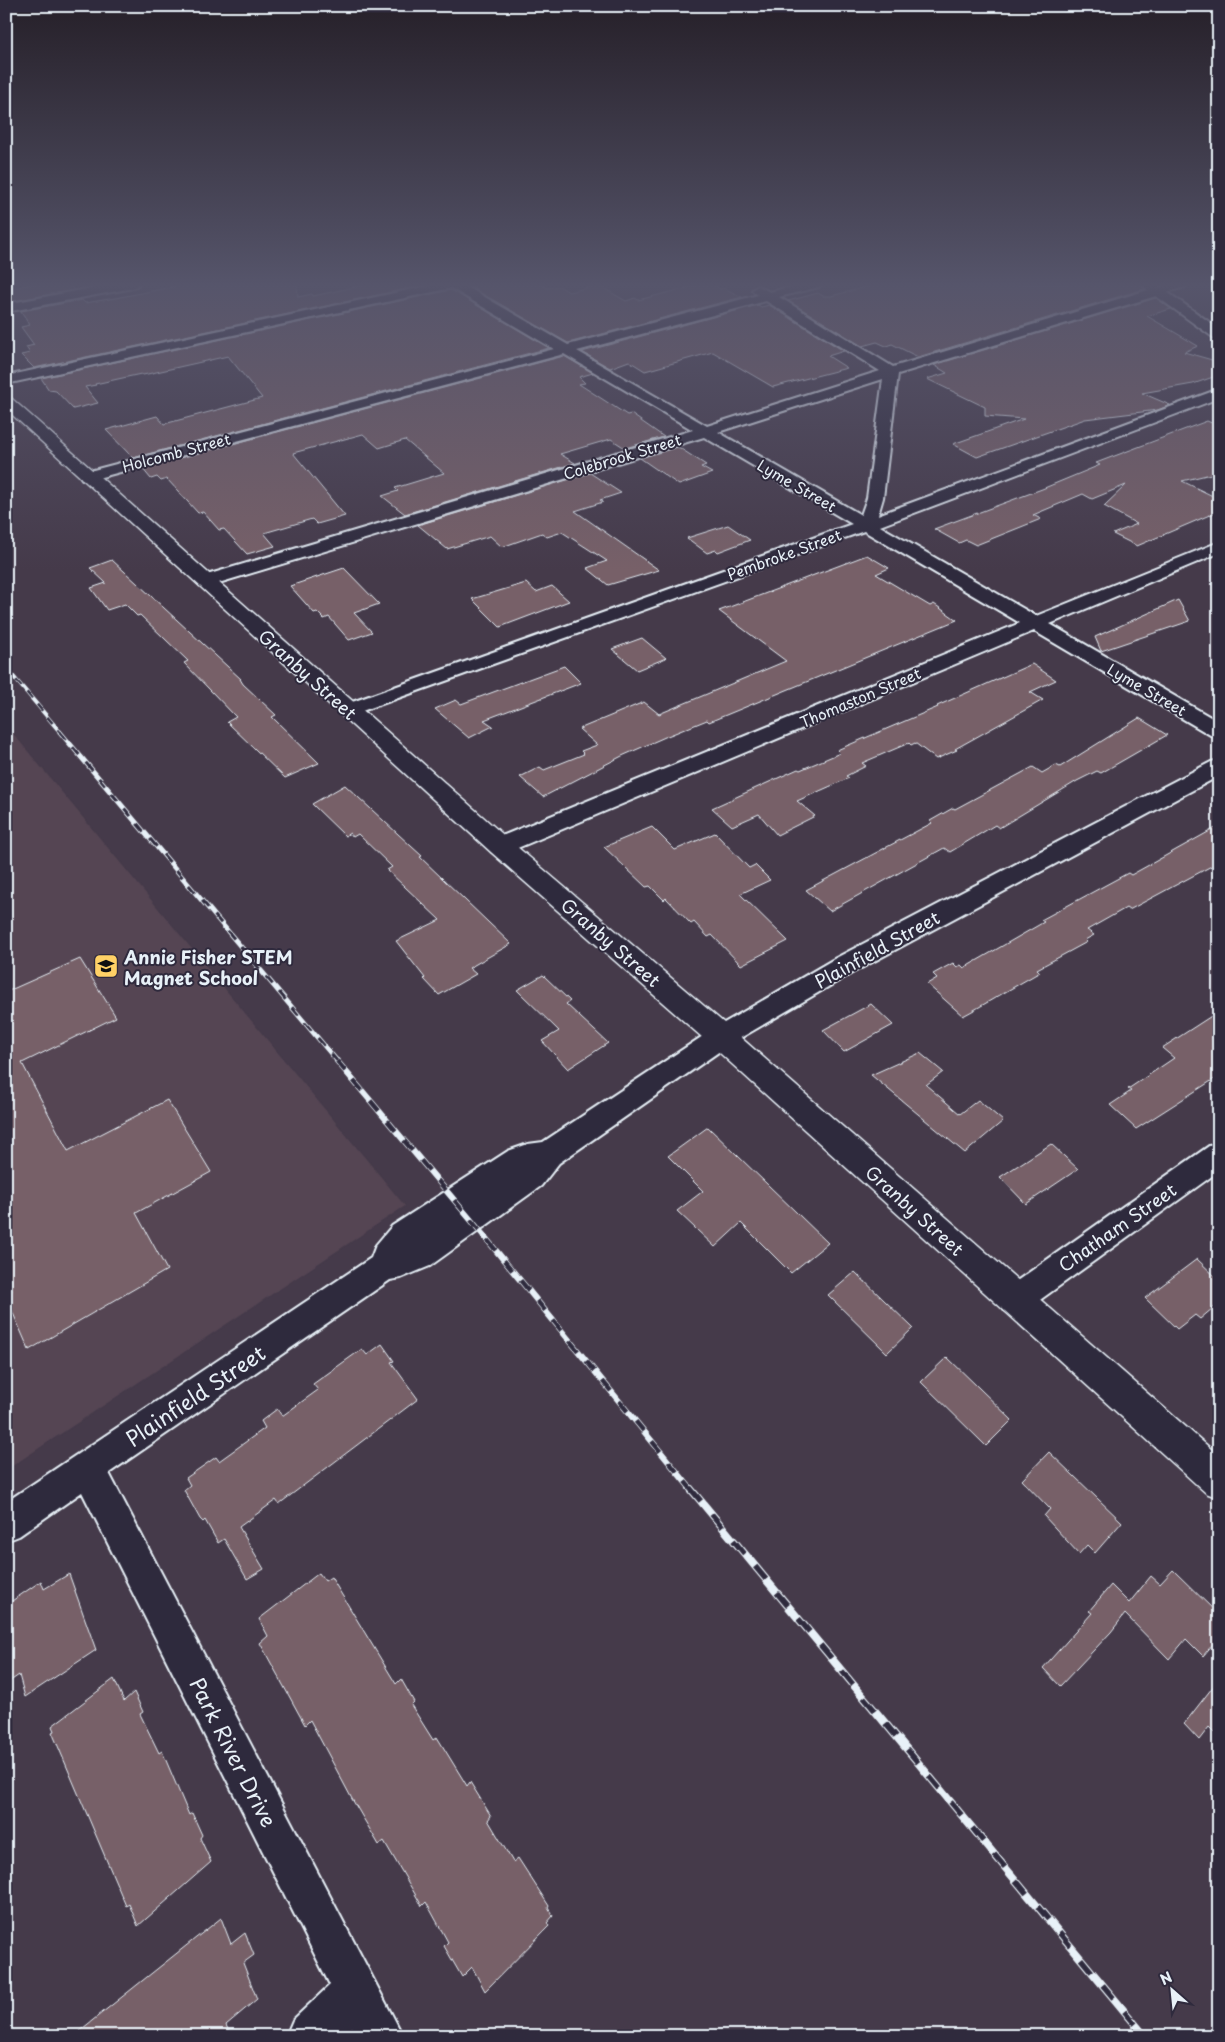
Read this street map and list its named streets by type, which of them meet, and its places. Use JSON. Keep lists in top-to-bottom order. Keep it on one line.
{"streets":{"main road":["Granby Street"],"street":["Holcomb Street","Colebrook Street","Lyme Street","Pembroke Street","Thomaston Street","Plainfield Street","Chatham Street","Park River Drive"]},"crossings":[["Holcomb Street","Granby Street"],["Colebrook Street","Lyme Street"],["Colebrook Street","Granby Street"],["Lyme Street","Pembroke Street"],["Lyme Street","Thomaston Street"],["Pembroke Street","Granby Street"],["Granby Street","Thomaston Street"],["Granby Street","Plainfield Street"],["Granby Street","Chatham Street"],["Plainfield Street","Park River Drive"]],"places":{"school or university":["Annie Fisher STEM Magnet School"]},"north":"top left"}
